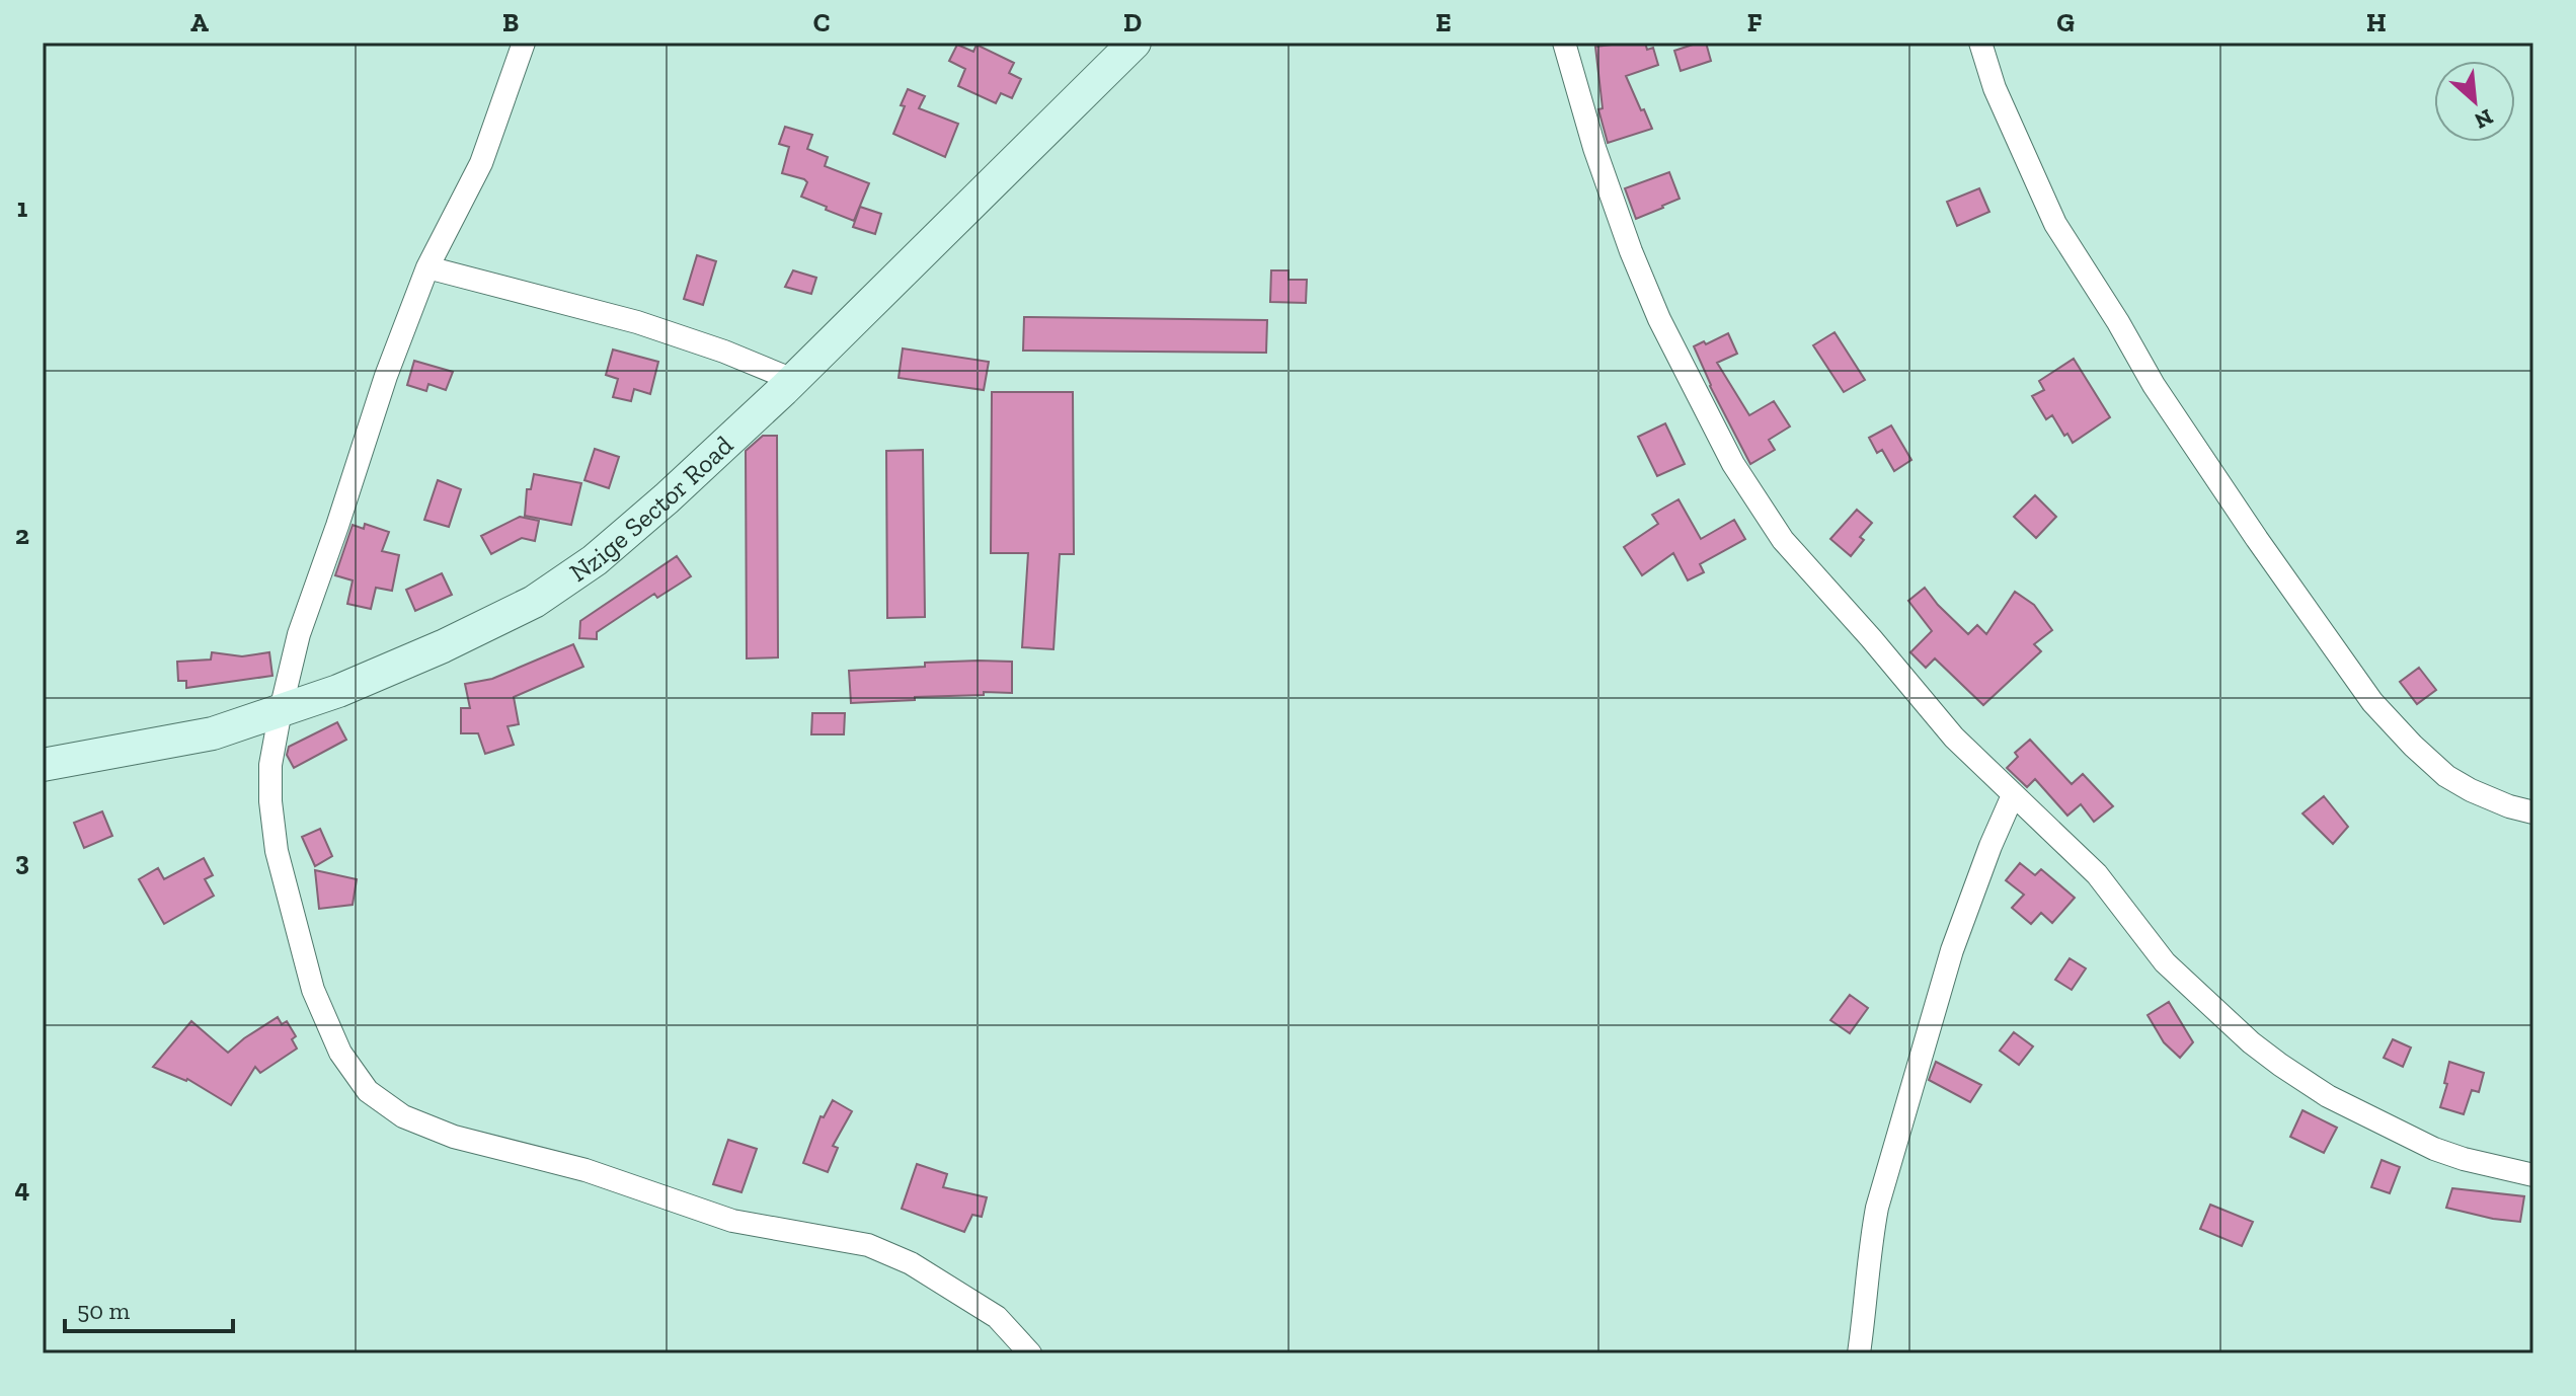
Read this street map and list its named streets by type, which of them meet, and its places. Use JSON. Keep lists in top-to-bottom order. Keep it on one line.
{"streets":{"main road":["Nzige Sector Road"]},"scale_bar":"50 m","north":"bottom right","grid":{"columns":["A","B","C","D","E","F","G","H"],"rows":["1","2","3","4"]}}
